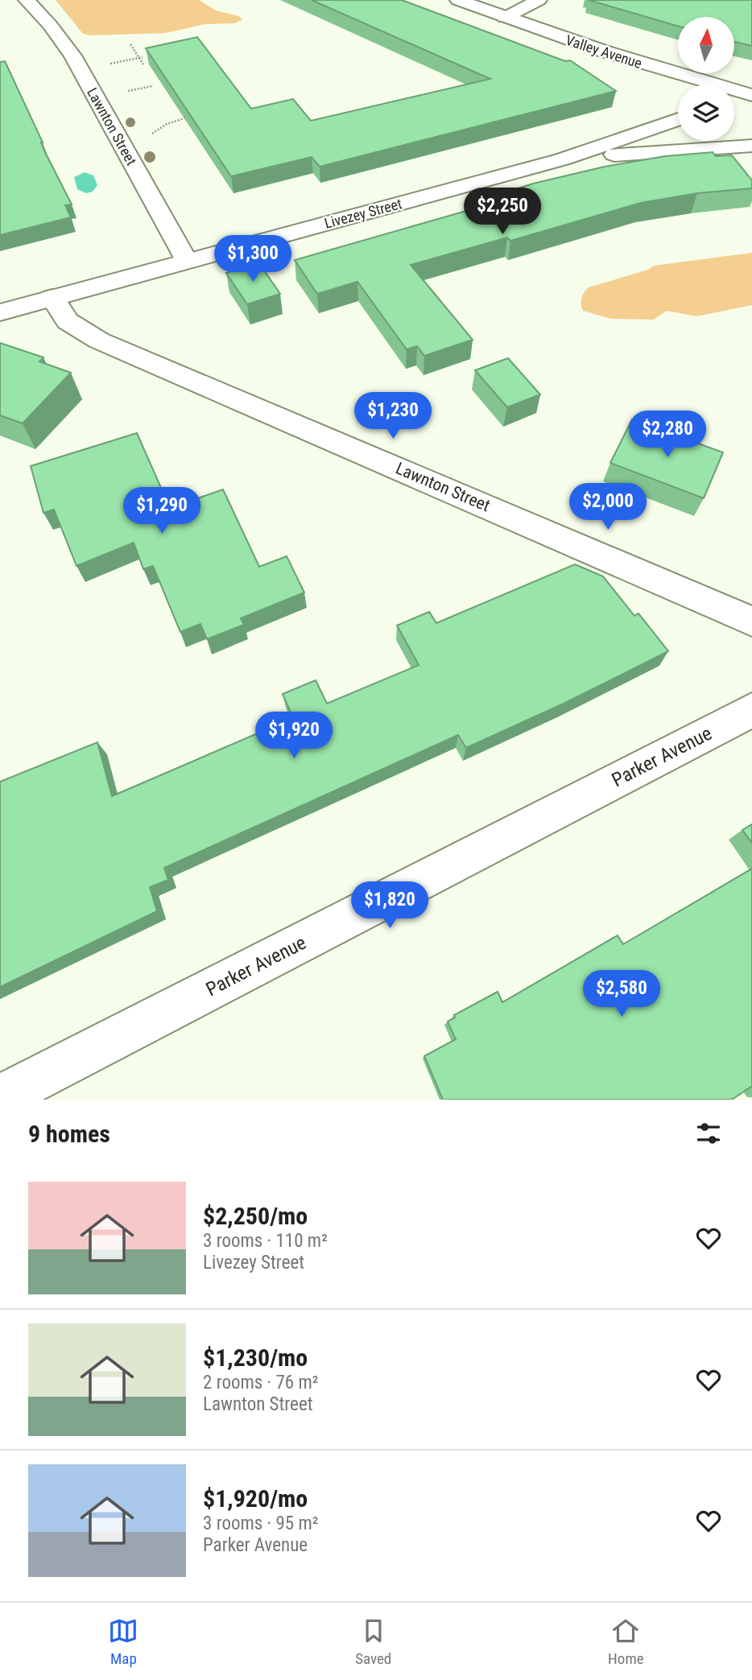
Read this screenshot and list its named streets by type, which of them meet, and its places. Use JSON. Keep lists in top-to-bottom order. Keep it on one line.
{"streets":{"street":["Valley Avenue","Lawnton Street","Livezey Street","Parker Avenue"]},"crossings":[["Lawnton Street","Livezey Street"]],"north":"top","page":{"price":["$2,250","$1,300","$1,230","$2,280","$2,000","$1,290","$1,920","$1,820","$2,580"],"heading":"9 homes","list":[{"name":"$2,250/mo","note":"3 rooms · 110 m² · Livezey Street"},{"name":"$1,230/mo","note":"2 rooms · 76 m² · Lawnton Street"},{"name":"$1,920/mo","note":"3 rooms · 95 m² · Parker Avenue"}],"tabs":["Map","Saved","Home"]}}
